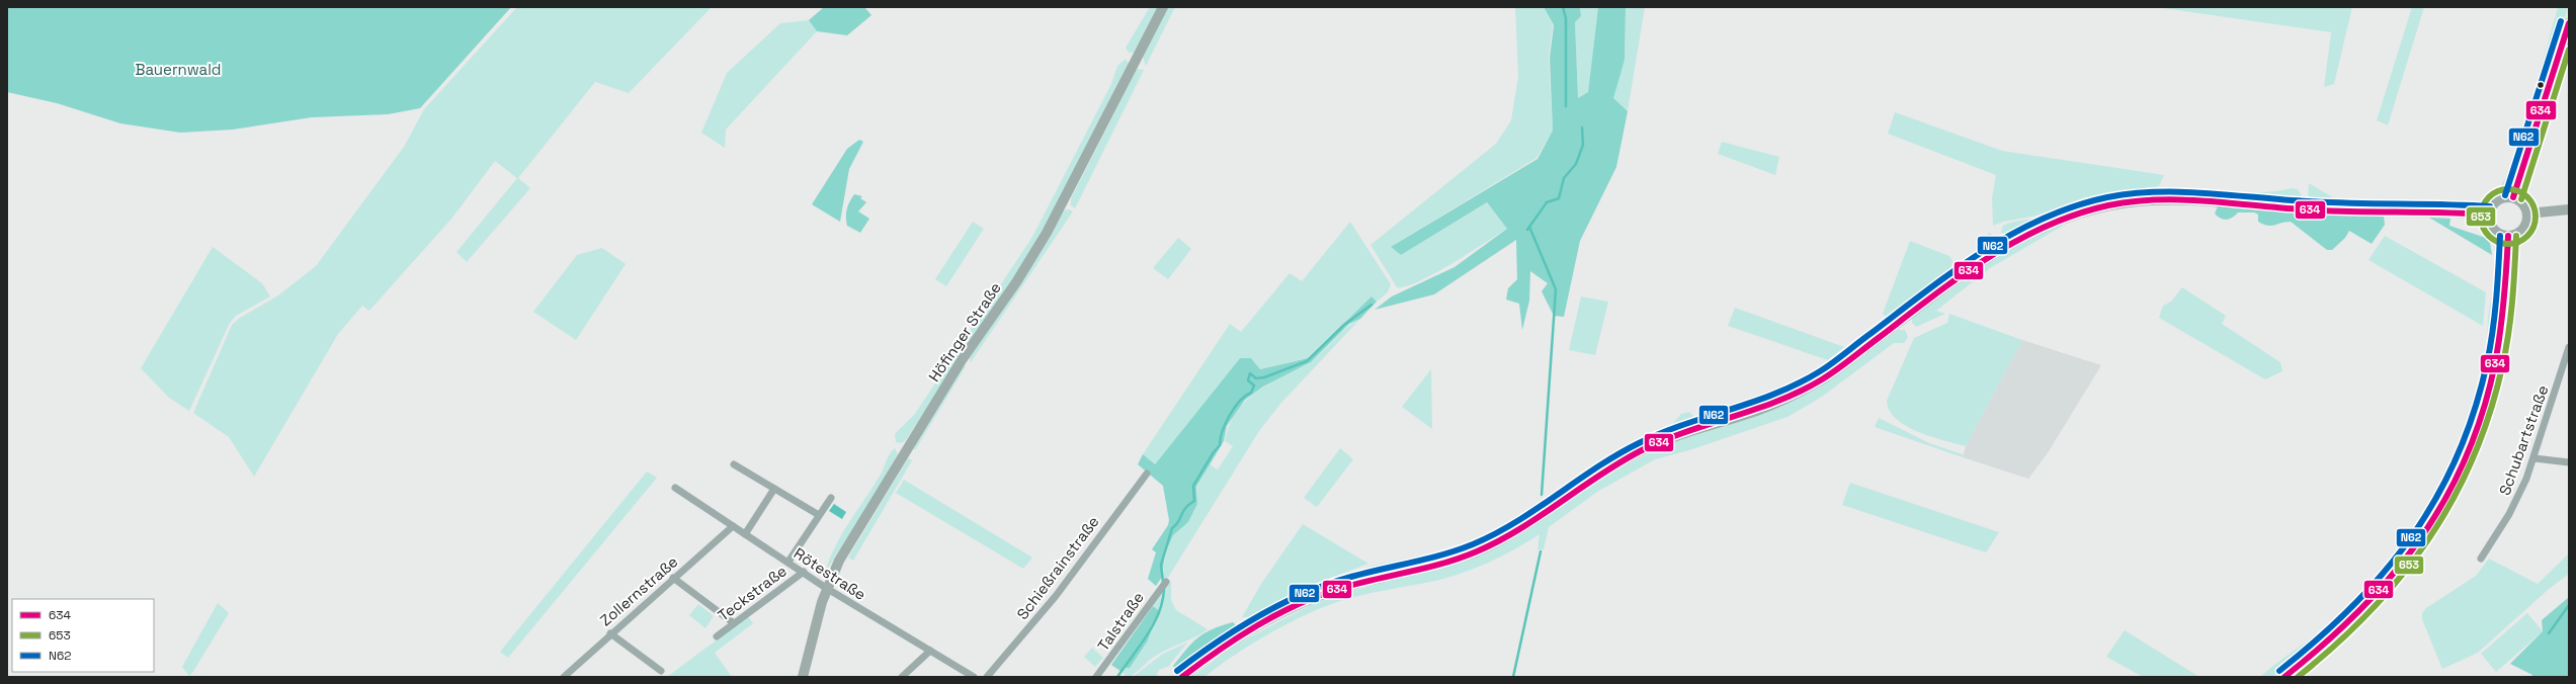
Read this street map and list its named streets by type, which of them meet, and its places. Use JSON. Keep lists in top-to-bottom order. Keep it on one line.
{"streets":{"street":["Höfinger Straße","Schubartstraße","Schießrainstraße","Rötestraße","Zollernstraße","Teckstraße","Talstraße"]},"crossings":[["Höfinger Straße","Rötestraße"],["Rötestraße","Zollernstraße"],["Rötestraße","Teckstraße"]],"parks":["Bauernwald"],"lines":["transit line N62","transit line 634","transit line 653"],"legend":["634","653","N62"]}
